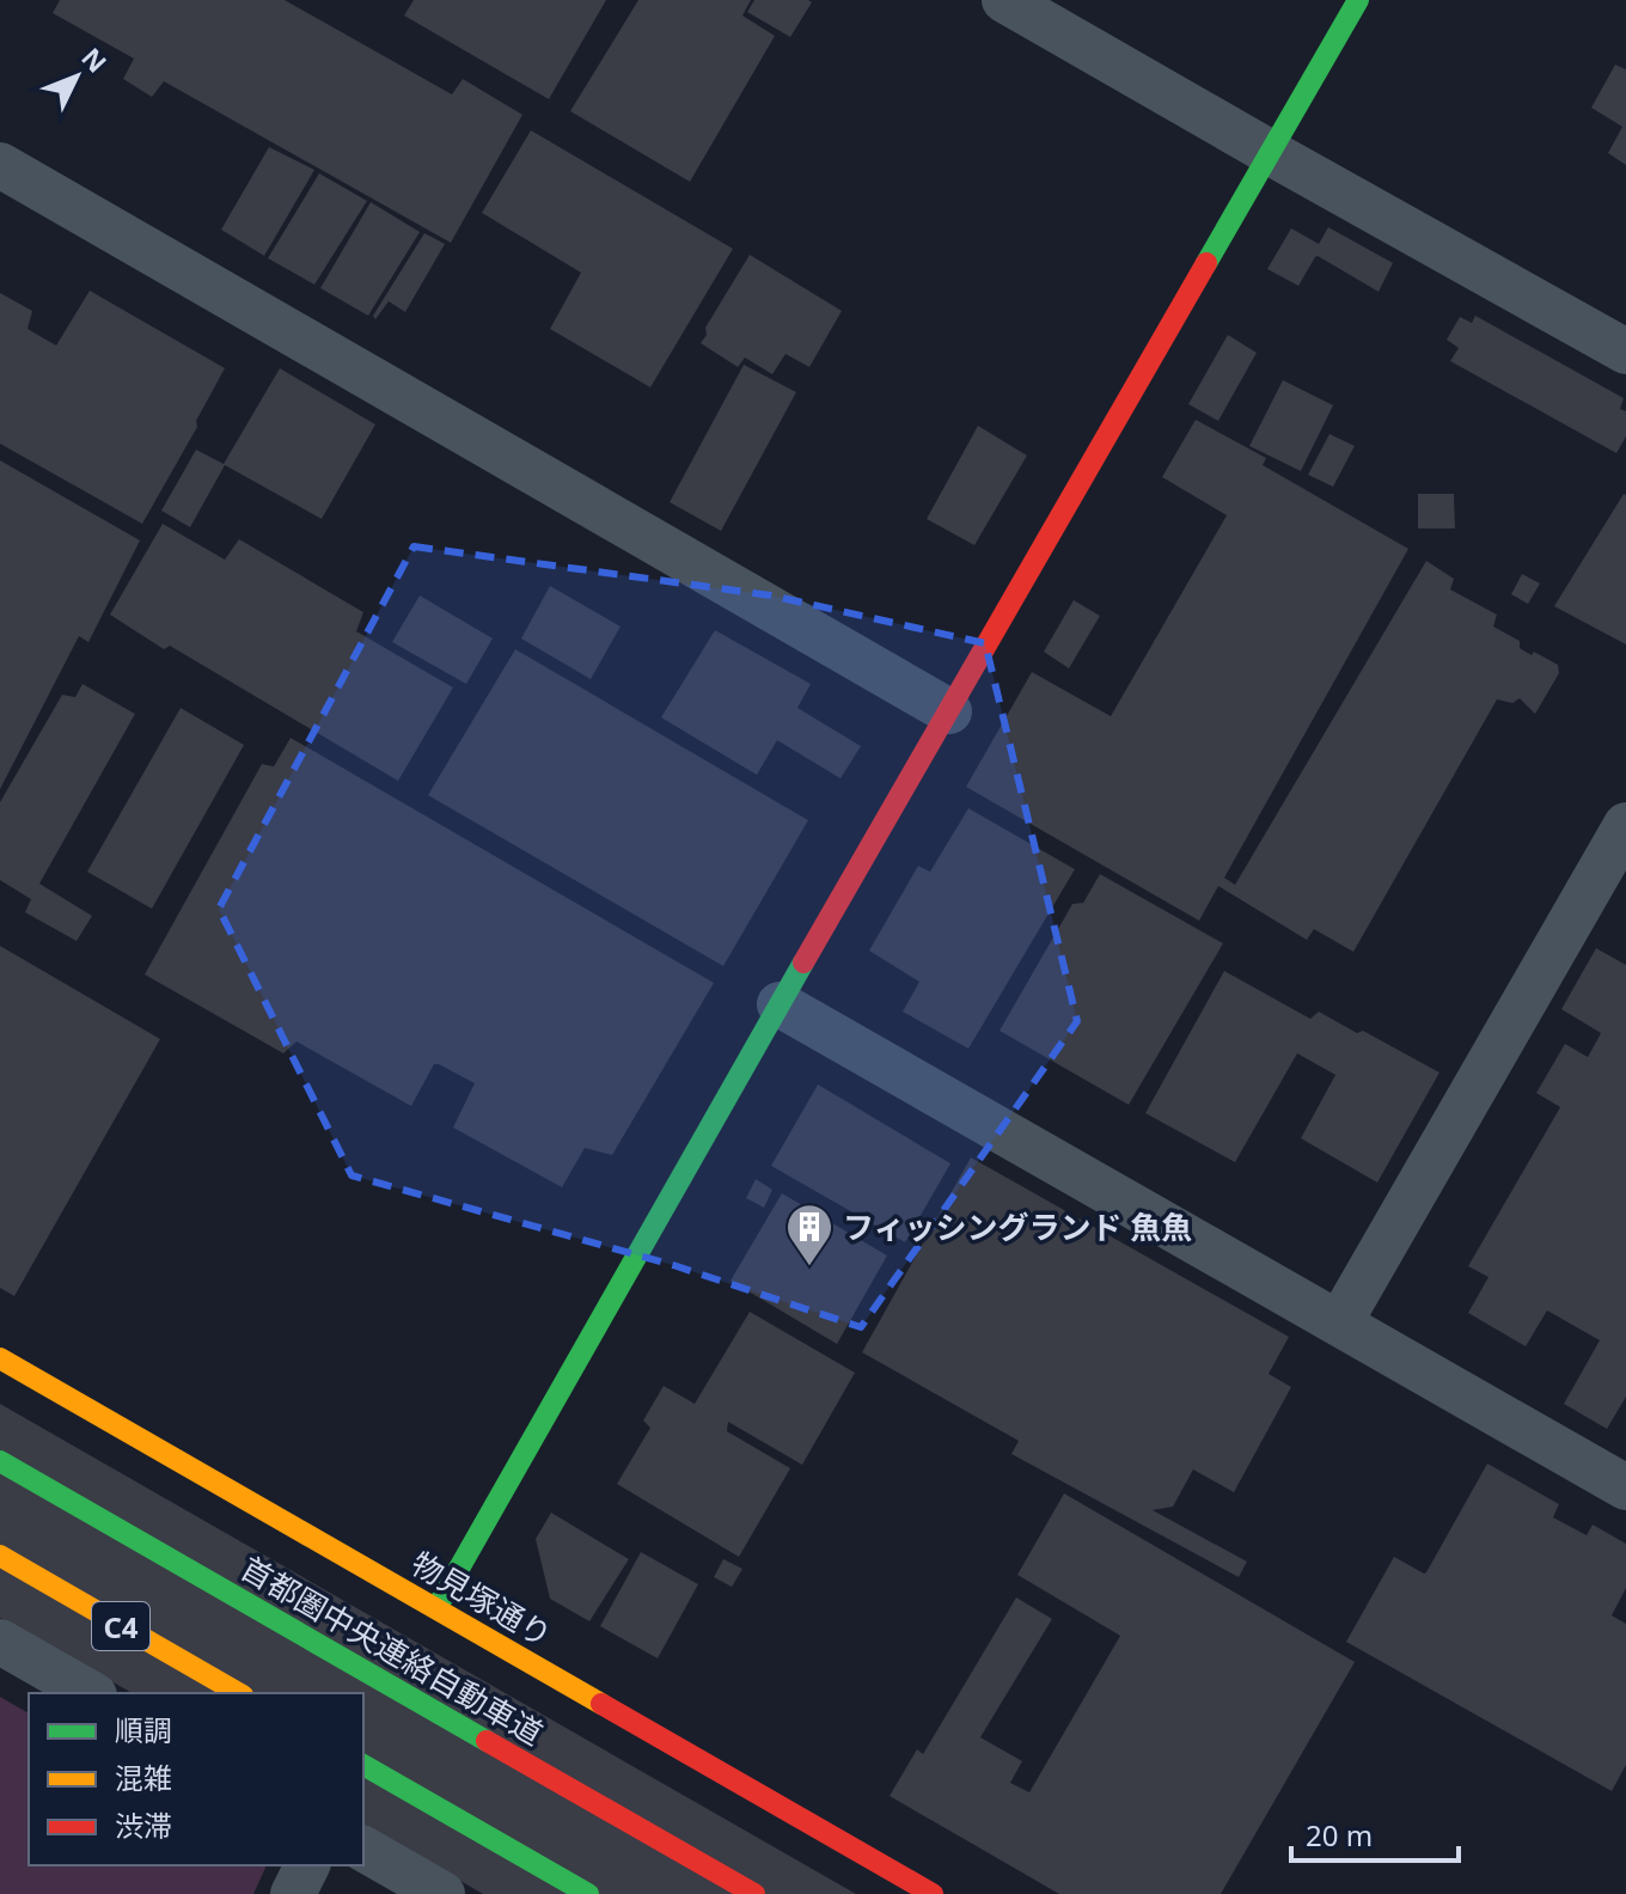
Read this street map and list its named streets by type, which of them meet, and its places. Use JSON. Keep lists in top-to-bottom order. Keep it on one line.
{"streets":{"main road":["物見塚通り","C4","首都圏中央連絡自動車道"]},"places":{"building":["フィッシングランド 魚魚"]},"legend":["順調","混雑","渋滞"],"scale_bar":"20 m","north":"top right"}
